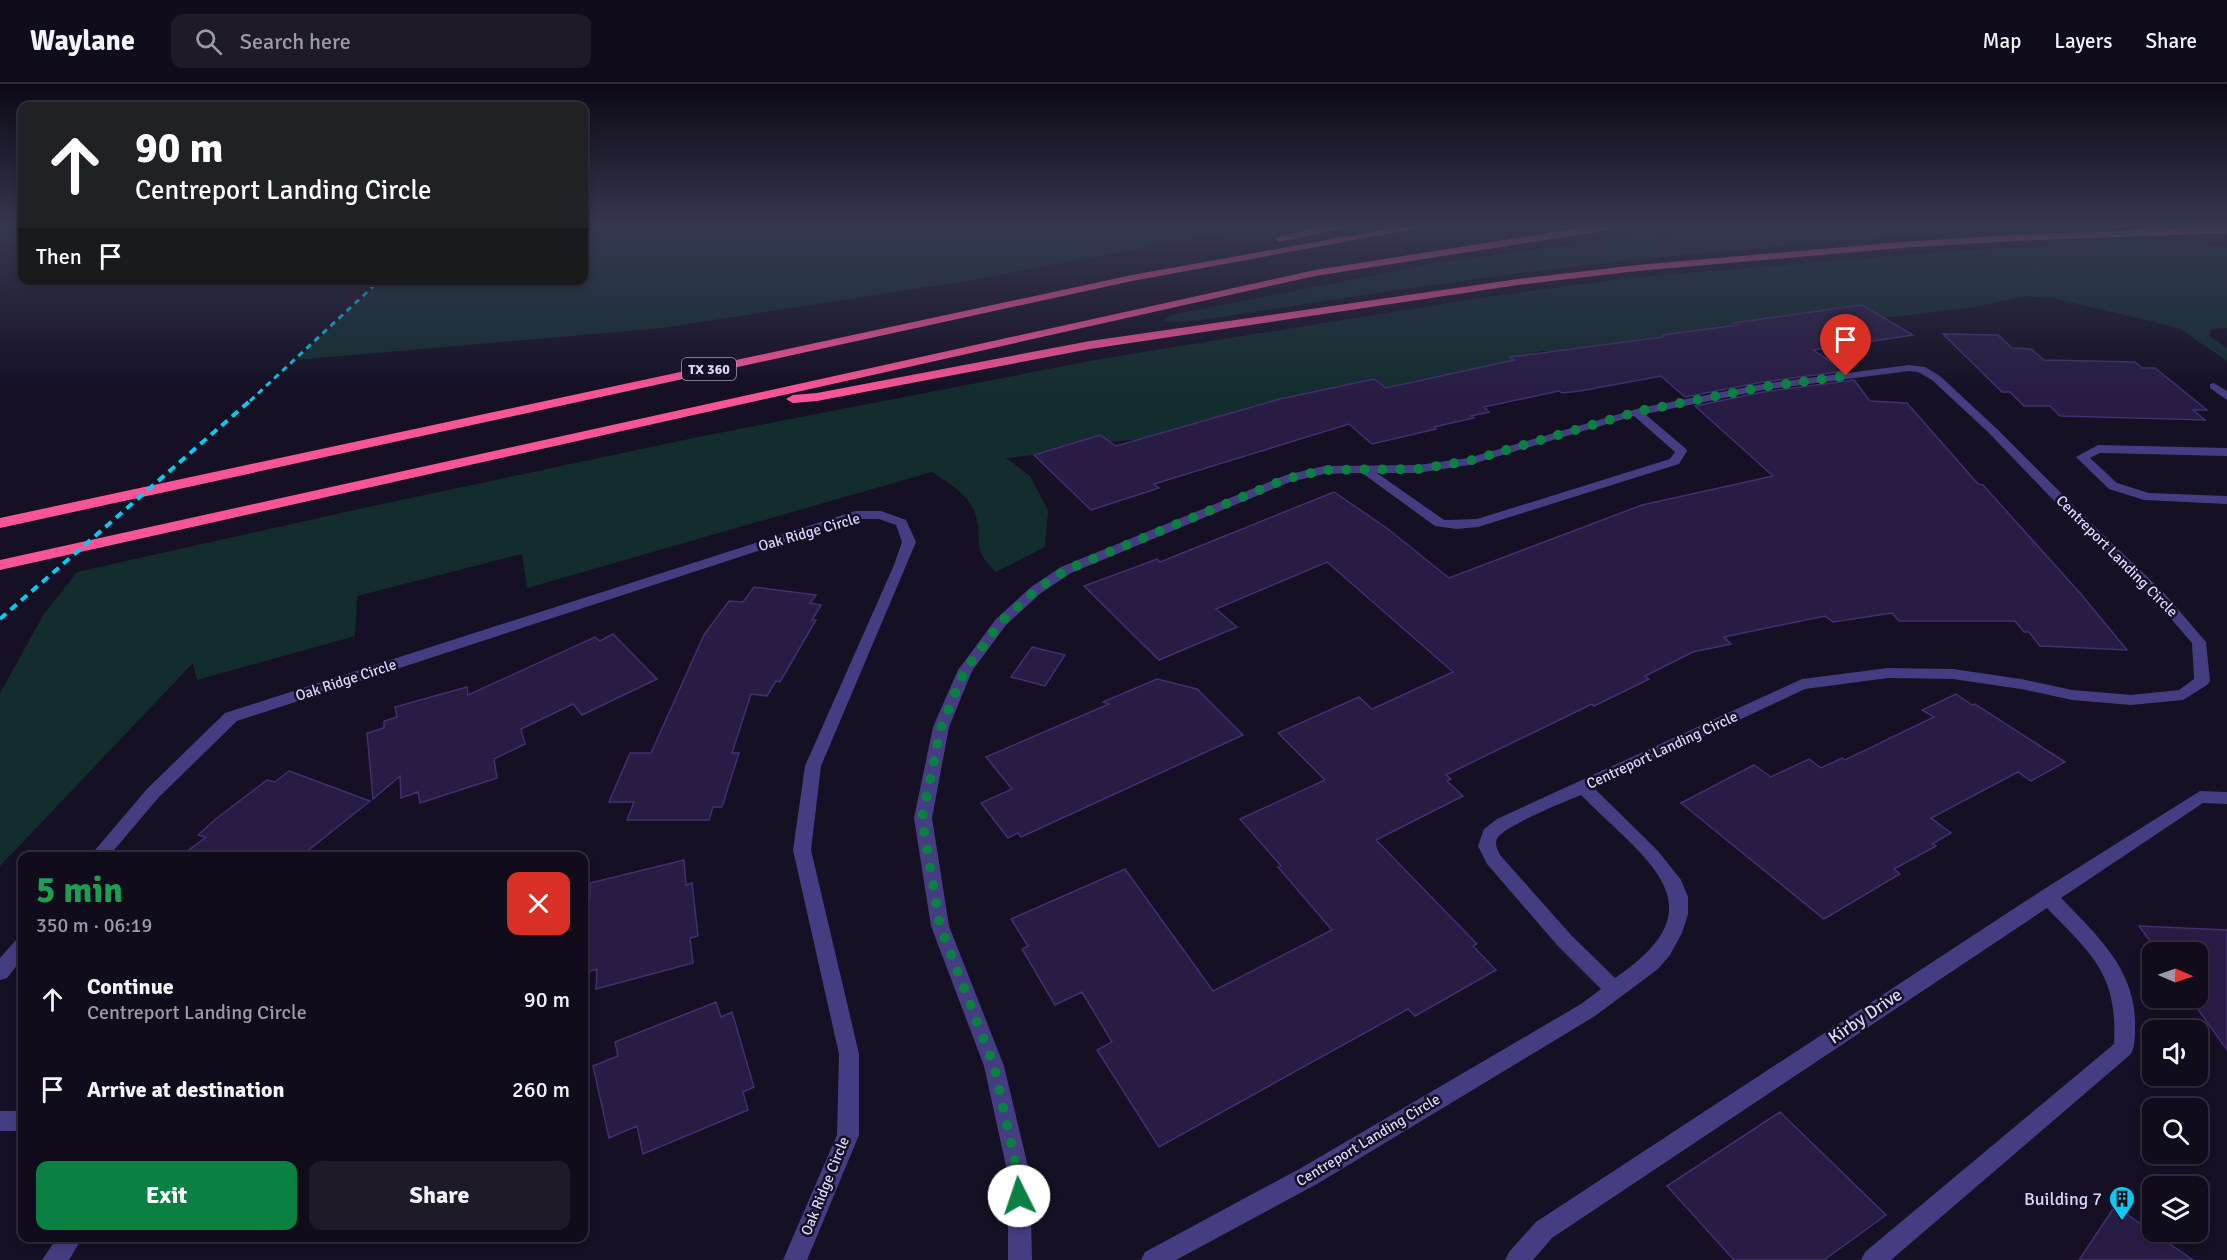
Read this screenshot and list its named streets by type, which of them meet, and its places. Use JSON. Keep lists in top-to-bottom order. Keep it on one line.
{"streets":{"highway":["TX 360"],"street":["Oak Ridge Circle","Centreport Landing Circle","Kirby Drive"]},"places":{"building":["Building 7"]},"north":"right","page":{"header":"Waylane","search":"Search here","nav":["Map","Layers","Share"],"turn":["90 m","Centreport Landing Circle"],"then":"Then","heading":["5 min","350 m · 06:19"],"list":[{"name":"Continue","note":"Centreport Landing Circle","value":"90 m"},{"name":"Arrive at destination","value":"260 m"}],"buttons":["Exit","Share"]}}
